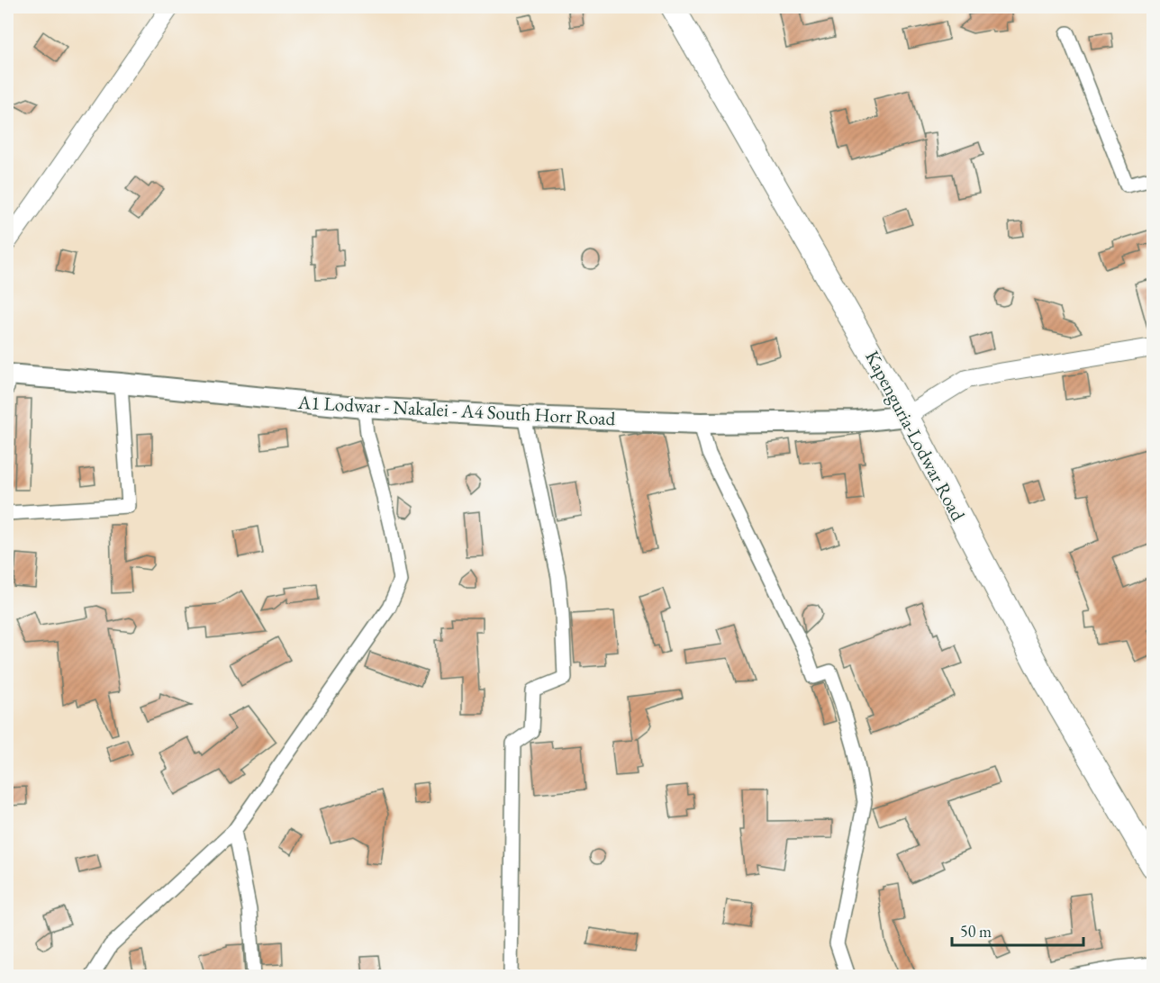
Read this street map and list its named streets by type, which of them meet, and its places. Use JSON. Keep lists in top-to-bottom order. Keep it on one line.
{"streets":{"highway":["Kapenguria-Lodwar Road"],"main road":["A1 Lodwar - Nakalei - A4 South Horr Road"]},"crossings":[["A1 Lodwar - Nakalei - A4 South Horr Road","Kapenguria-Lodwar Road"]],"scale_bar":"50 m"}
